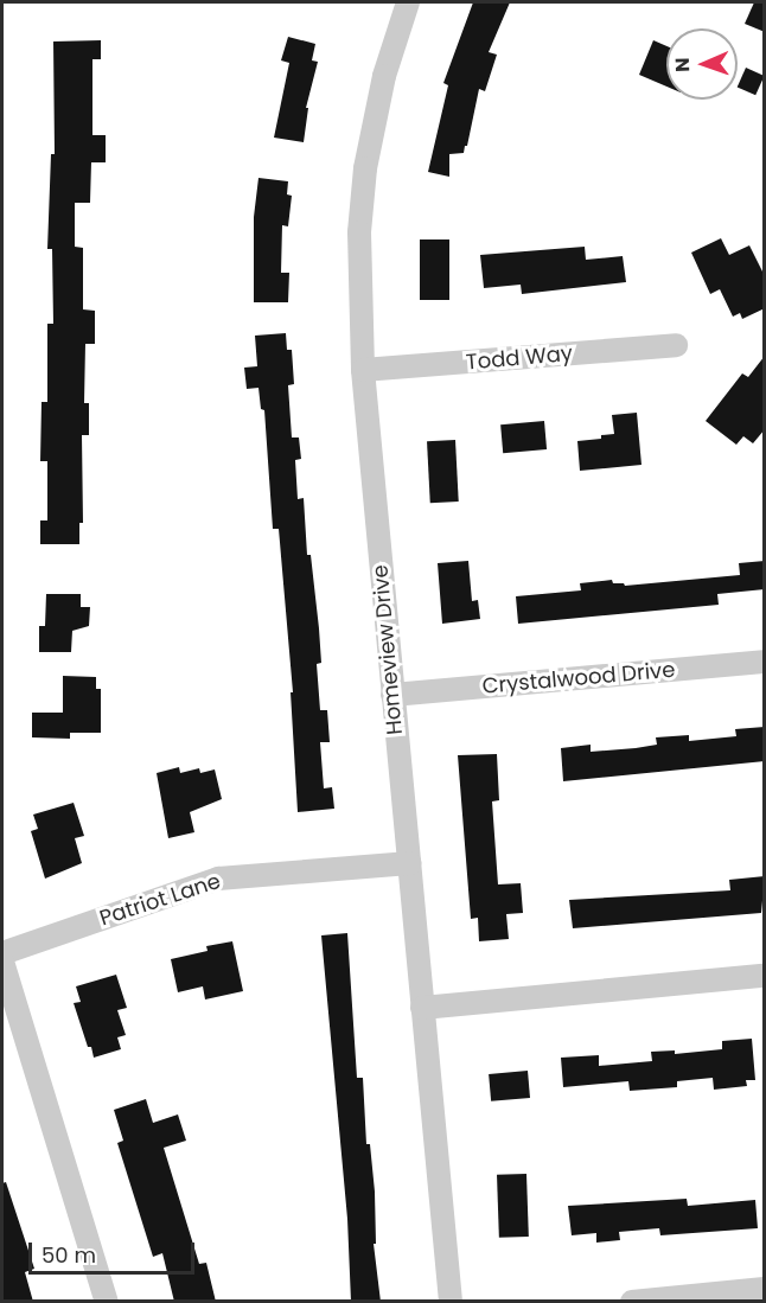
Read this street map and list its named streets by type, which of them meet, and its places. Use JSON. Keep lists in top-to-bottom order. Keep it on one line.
{"streets":{"street":["Todd Way","Homeview Drive","Crystalwood Drive","Patriot Lane"]},"crossings":[["Todd Way","Homeview Drive"],["Homeview Drive","Crystalwood Drive"],["Homeview Drive","Patriot Lane"]],"scale_bar":"50 m","north":"left"}
